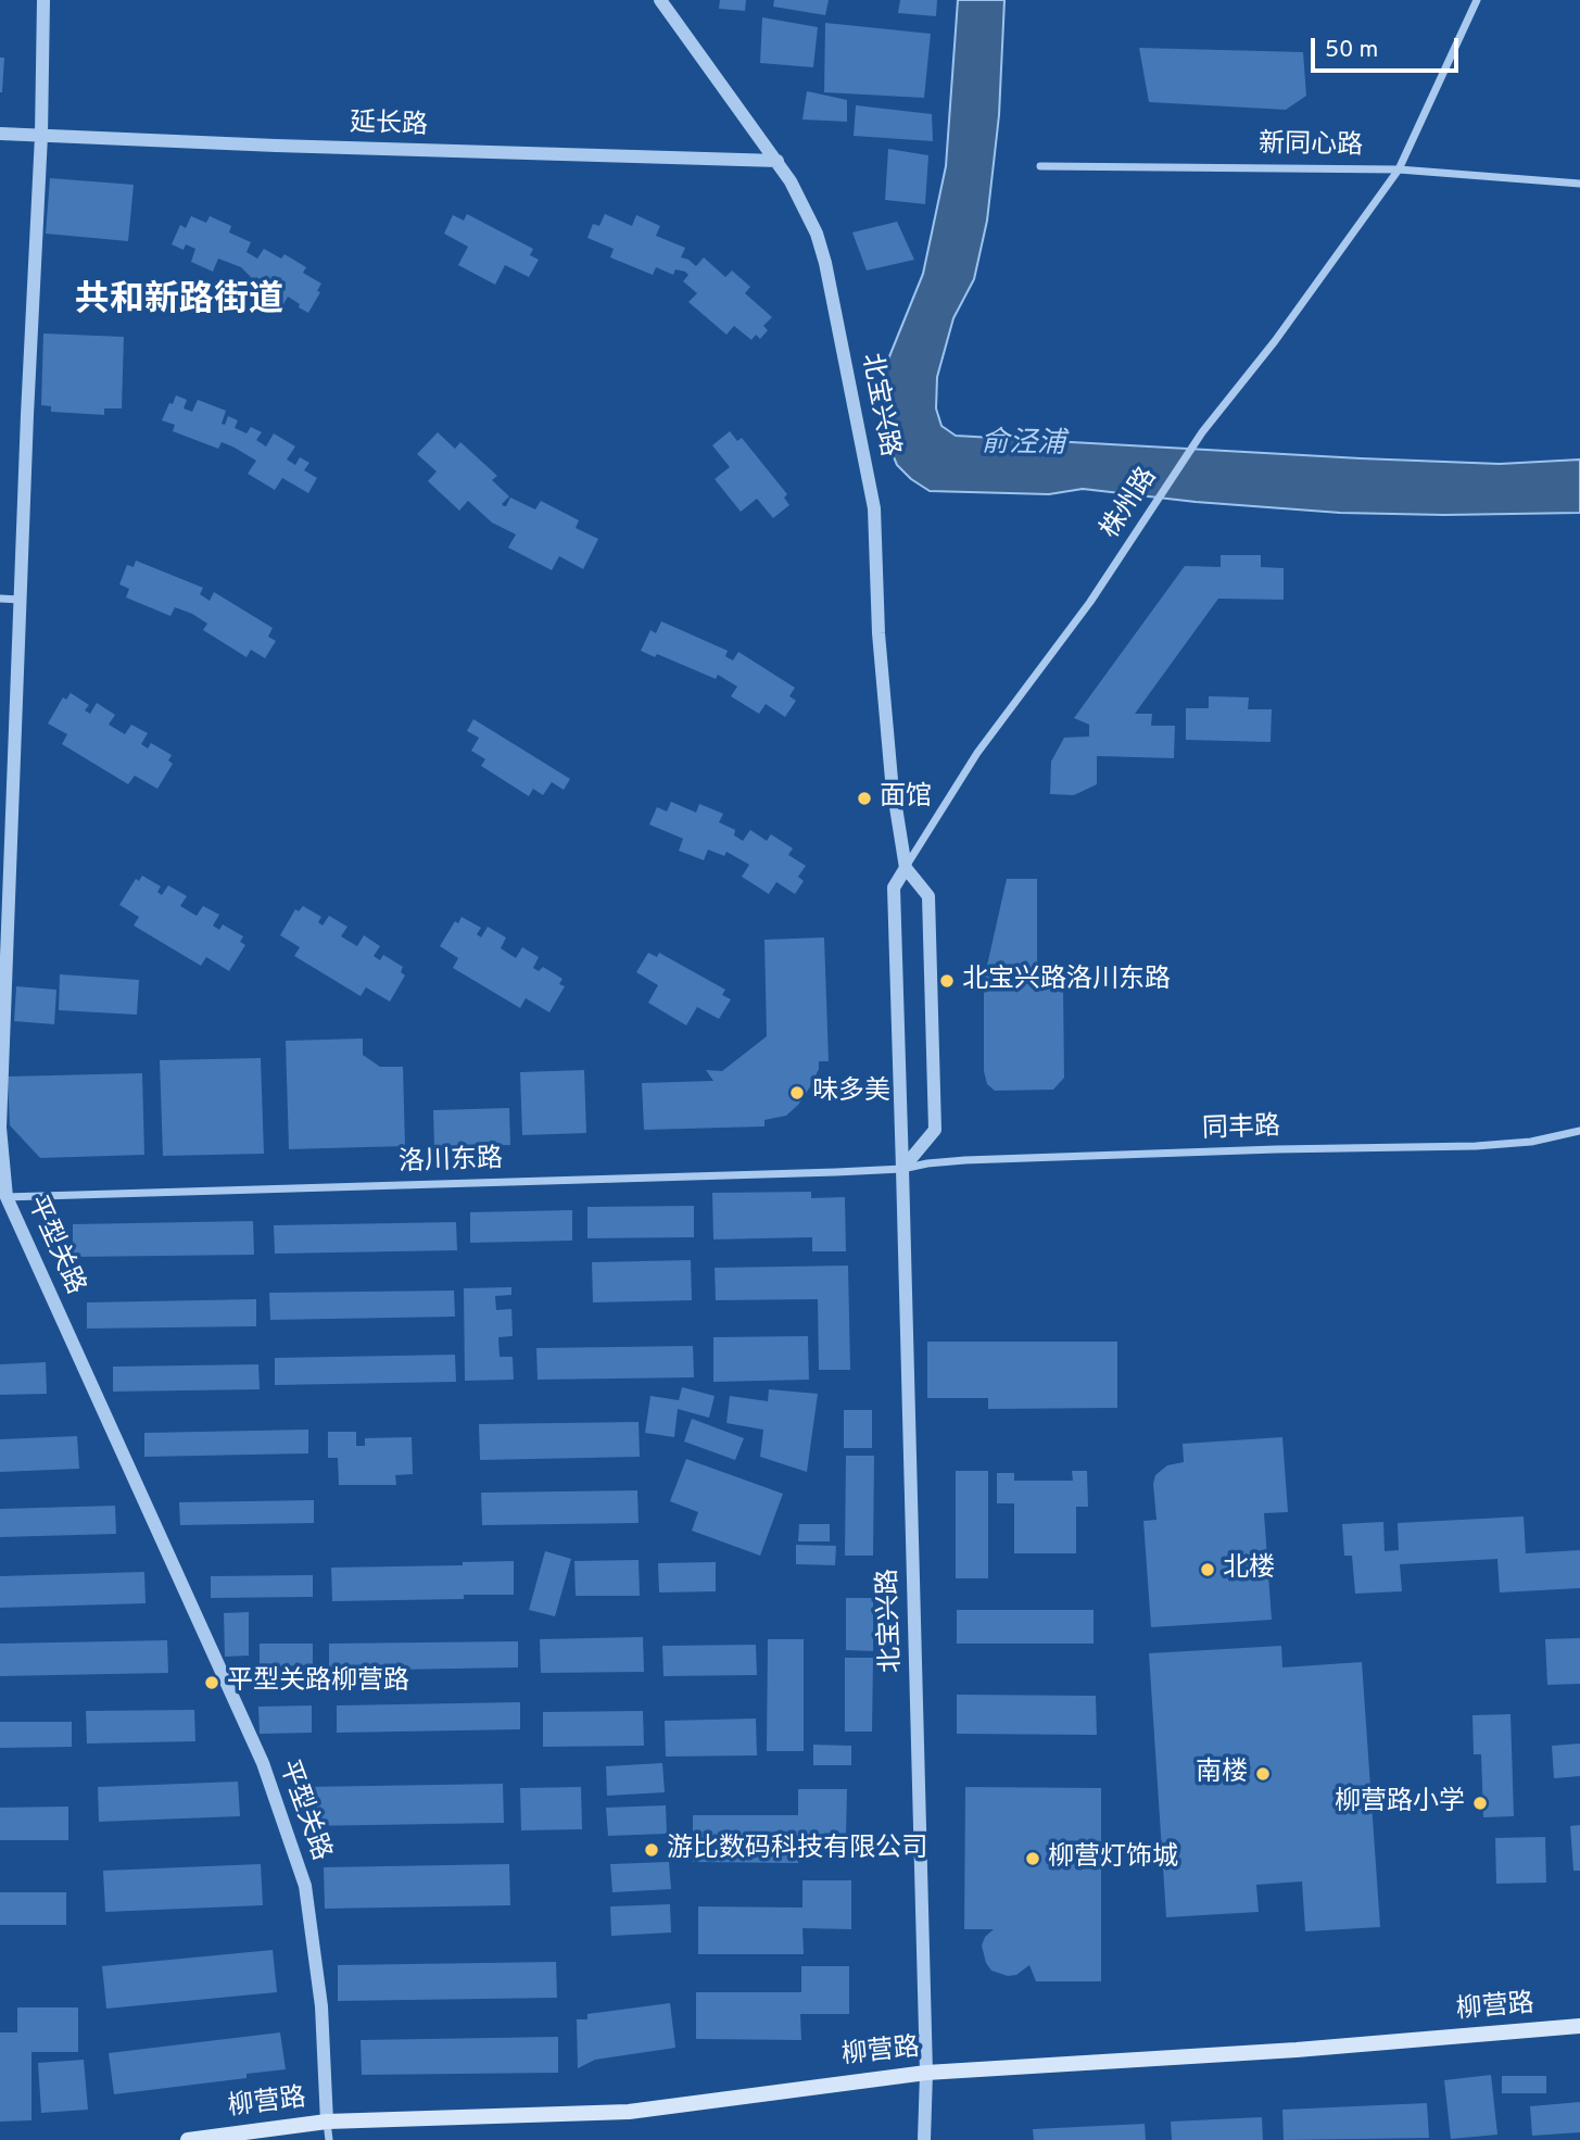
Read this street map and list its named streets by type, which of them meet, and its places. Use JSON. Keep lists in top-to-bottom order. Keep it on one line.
{"streets":{"main road":["柳营路"],"street":["延长路","新同心路","北宝兴路","株州路","同丰路","洛川东路","平型关路"]},"crossings":[["延长路","北宝兴路"],["延长路","平型关路"],["新同心路","株州路"],["北宝兴路","株州路"],["北宝兴路","同丰路"],["北宝兴路","洛川东路"],["北宝兴路","柳营路"],["同丰路","洛川东路"],["洛川东路","平型关路"],["平型关路","柳营路"]],"districts":["共和新路街道"],"water":["俞泾浦"],"places":["面馆","北宝兴路洛川东路","味多美","北楼","平型关路柳营路","南楼","柳营路小学","游比数码科技有限公司","柳营灯饰城"],"scale_bar":"50 m"}
